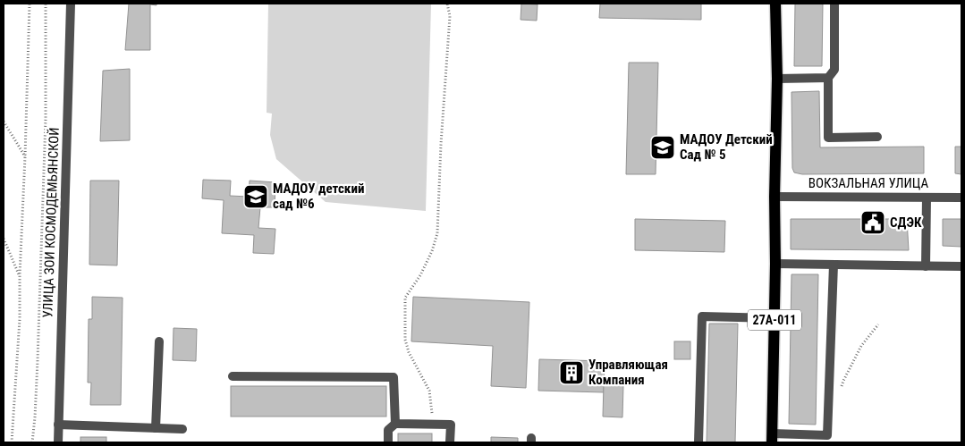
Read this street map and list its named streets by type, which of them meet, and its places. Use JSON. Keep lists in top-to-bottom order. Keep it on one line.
{"streets":{"main road":["27А-011"],"street":["ВОКЗАЛЬНАЯ УЛИЦА","УЛИЦА ЗОИ КОСМОДЕМЬЯНСКОЙ"]},"crossings":[["ВОКЗАЛЬНАЯ УЛИЦА","27А-011"]],"places":{"school or university":["МАДОУ Детский Сад № 5","МАДОУ детский сад №6"],"public building":["СДЭК"],"building":["Управляющая Компания"]}}
